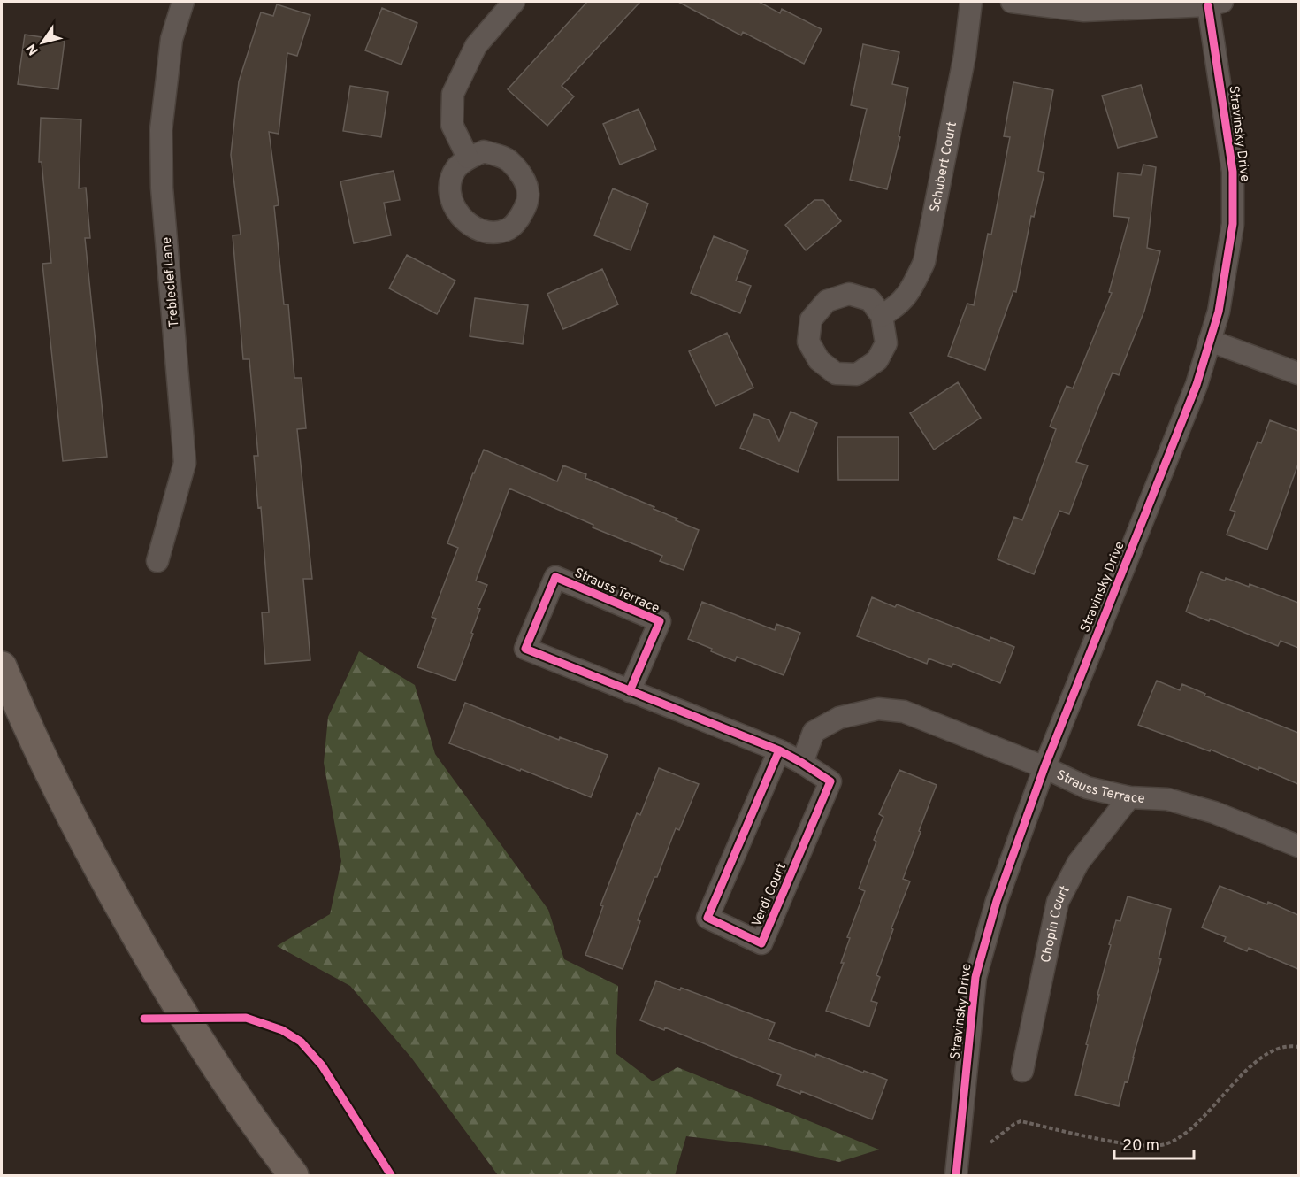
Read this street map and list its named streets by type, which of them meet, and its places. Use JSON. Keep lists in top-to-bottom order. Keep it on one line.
{"streets":{"street":["Stravinsky Drive","Schubert Court","Trebleclef Lane","Strauss Terrace","Verdi Court","Chopin Court"]},"crossings":[["Stravinsky Drive","Strauss Terrace"],["Strauss Terrace","Verdi Court"],["Strauss Terrace","Chopin Court"]],"scale_bar":"20 m","north":"bottom left"}
